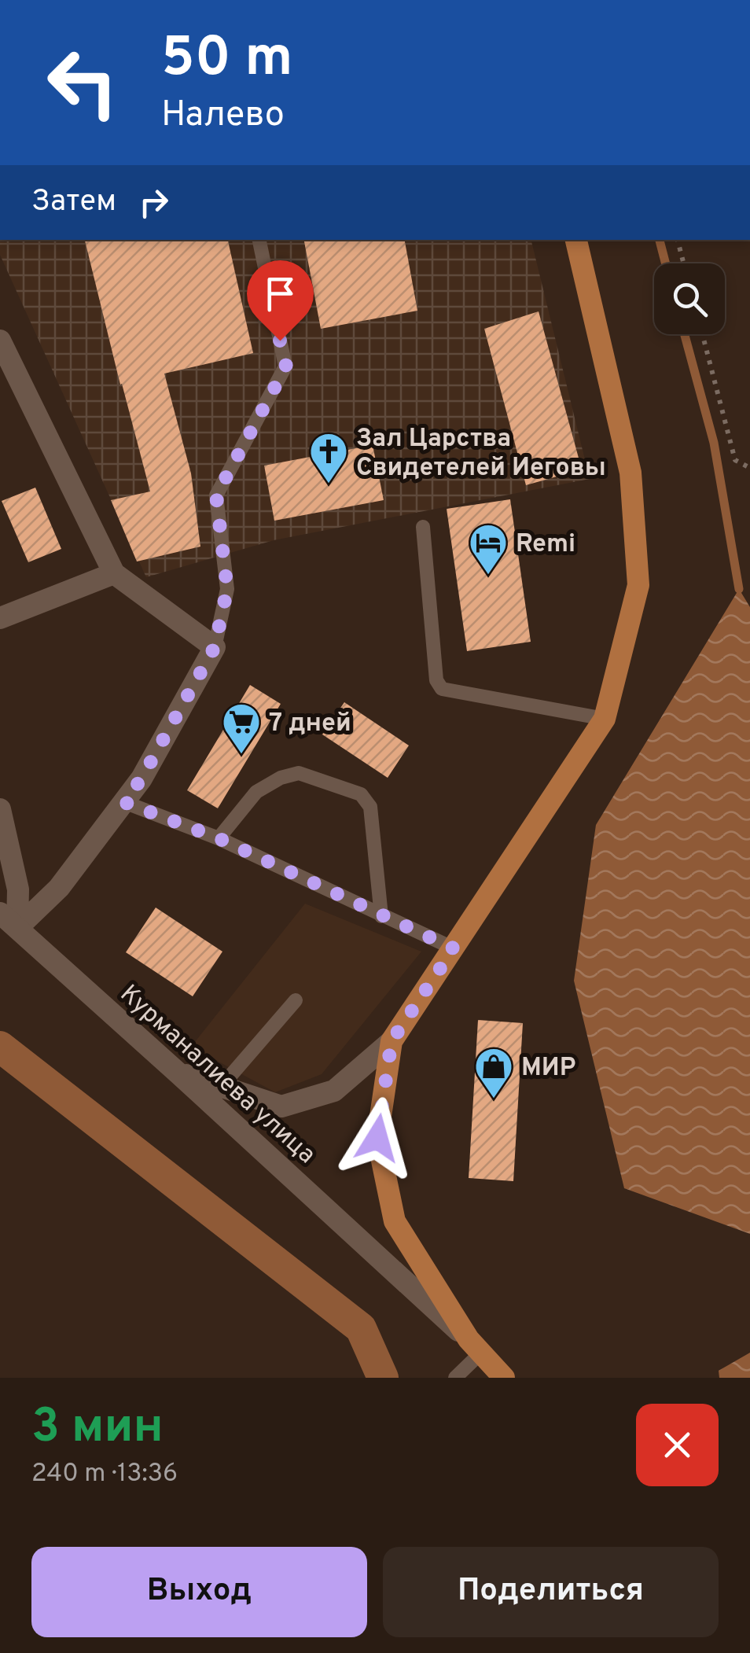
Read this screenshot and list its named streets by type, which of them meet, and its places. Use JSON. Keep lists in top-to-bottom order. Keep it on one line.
{"streets":{"street":["Курманалиева улица"]},"places":{"church":["Зал Царства Свидетелей Иеговы"],"hotel":["Remi"],"supermarket":["7 дней"],"shop":["МИР"]},"page":{"turn":["50 m","Налево"],"then":"Затем","heading":["3 мин","240 m · 13:36"],"buttons":["Выход","Поделиться"]}}
